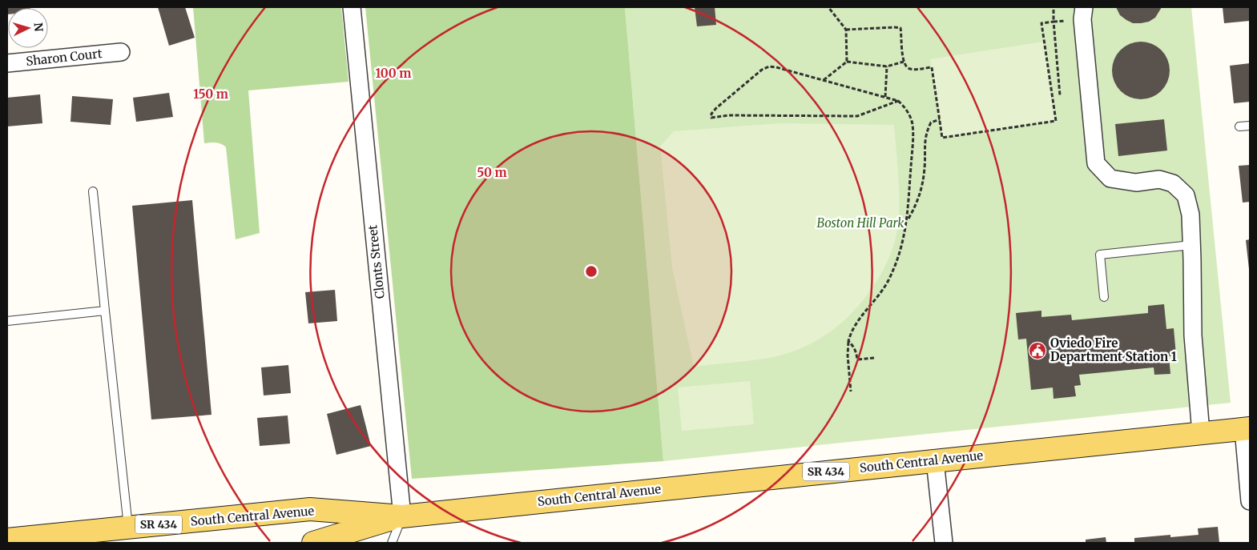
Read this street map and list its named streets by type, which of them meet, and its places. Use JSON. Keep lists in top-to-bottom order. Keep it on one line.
{"streets":{"main road":["South Central Avenue","SR 434"],"street":["Sharon Court","Clonts Street"]},"crossings":[["Clonts Street","South Central Avenue"]],"parks":["Boston Hill Park"],"places":{"public building":["Oviedo Fire Department Station 1"]},"north":"right","rings":["100 m","150 m","50 m"]}
